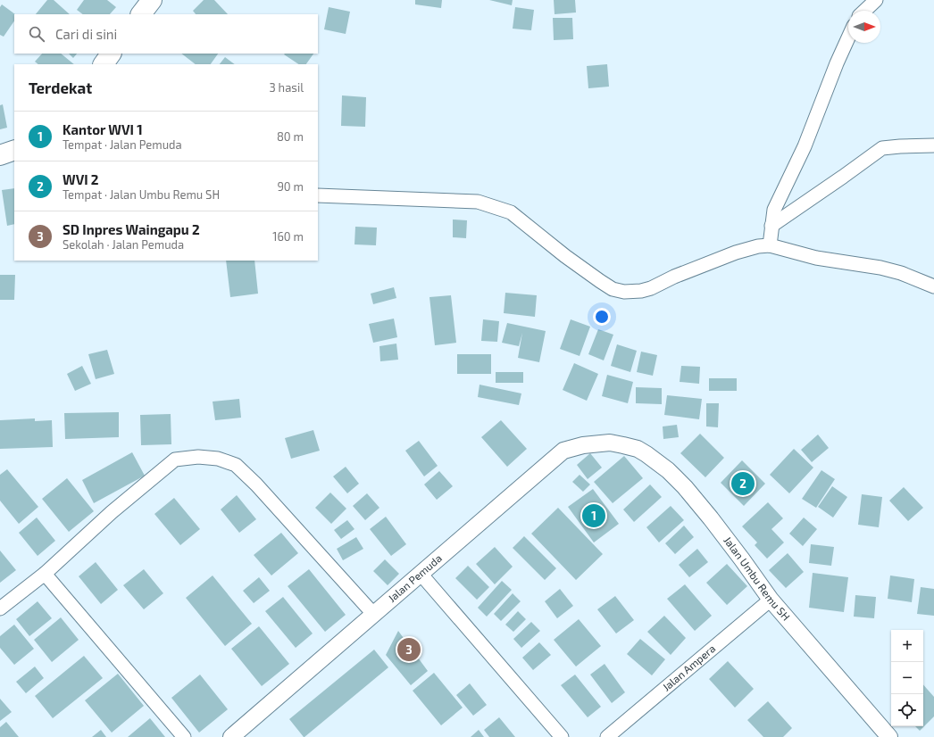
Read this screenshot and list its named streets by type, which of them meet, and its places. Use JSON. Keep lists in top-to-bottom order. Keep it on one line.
{"streets":{"street":["Jalan Pemuda","Jalan Umbu Remu SH","Jalan Ampera"]},"crossings":[["Jalan Pemuda","Jalan Umbu Remu SH"],["Jalan Umbu Remu SH","Jalan Ampera"]],"north":"right","page":{"search":"Cari di sini","heading":["Terdekat","3 hasil"],"list":[{"mark":"1","name":"Kantor WVI 1","note":"Tempat · Jalan Pemuda","value":"80 m"},{"mark":"2","name":"WVI 2","note":"Tempat · Jalan Umbu Remu SH","value":"90 m"},{"mark":"3","name":"SD Inpres Waingapu 2","note":"Sekolah · Jalan Pemuda","value":"160 m"}],"pins":["2","1","3"],"map_buttons":["+","−"]}}
